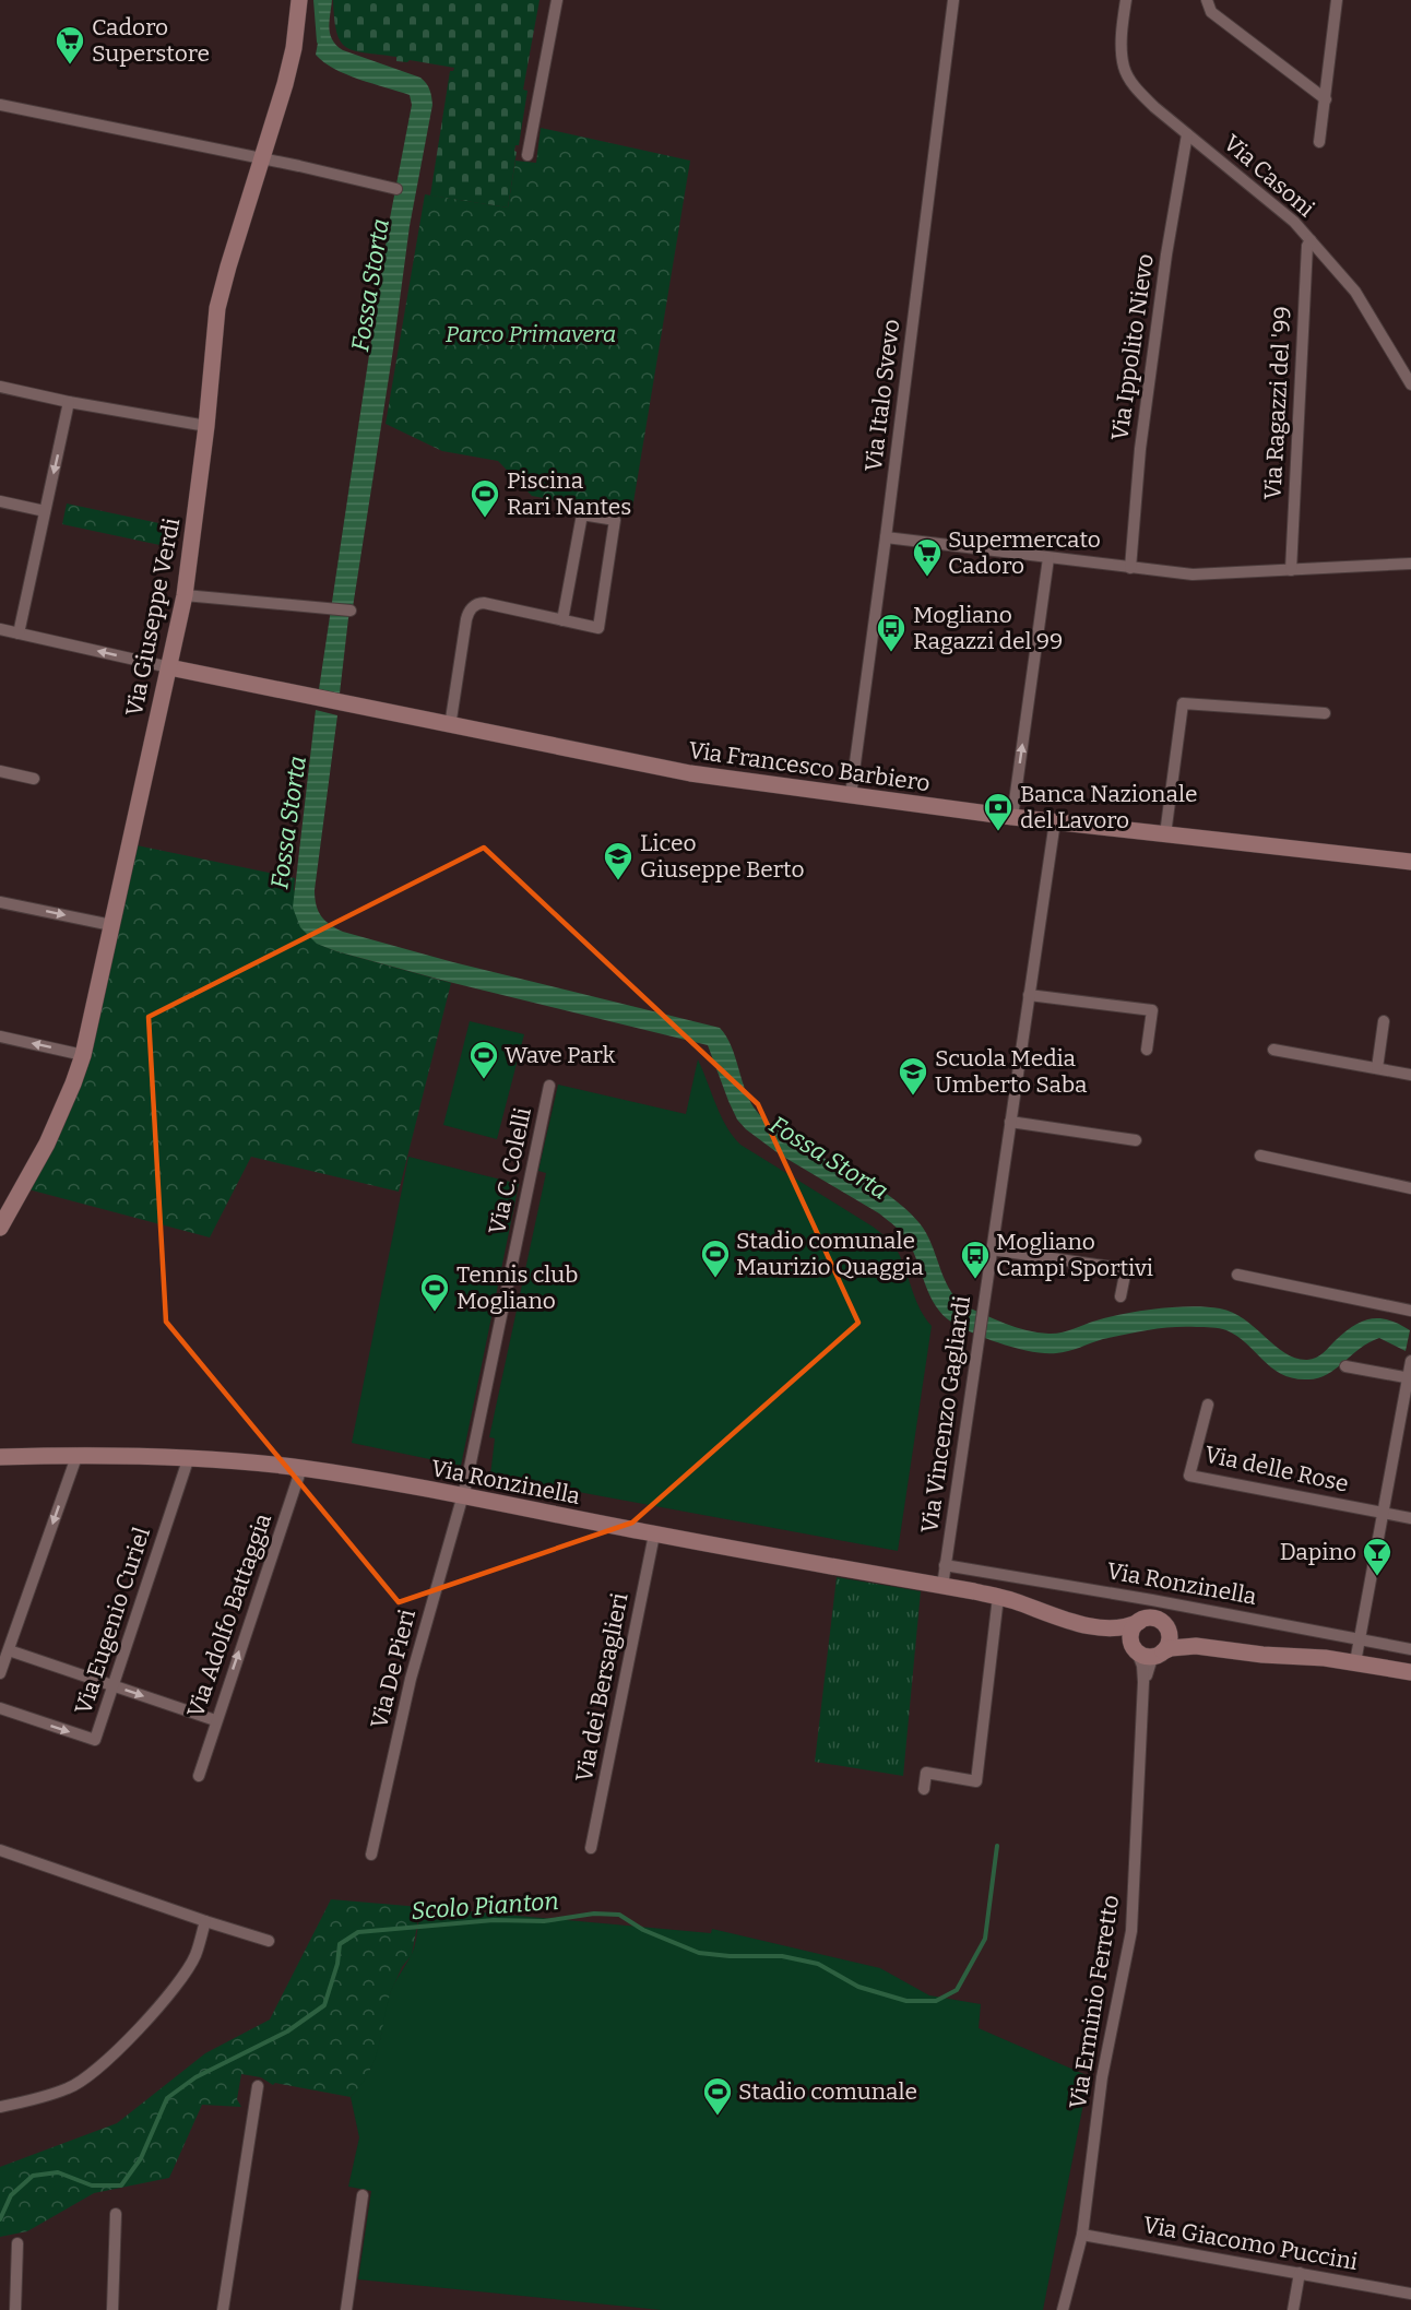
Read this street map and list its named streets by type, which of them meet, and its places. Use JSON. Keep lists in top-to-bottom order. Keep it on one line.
{"streets":{"street":["Via Casoni","Via Ippolito Nievo","Via Italo Svevo","Via Ragazzi del '99","Via Giuseppe Verdi","Via Francesco Barbiero","Via C. Colelli","Via Vincenzo Gagliardi","Via delle Rose","Via Ronzinella","Via Adolfo Battaggia","Via Eugenio Curiel","Via De Pieri","Via dei Bersaglieri","Via Erminio Ferretto","Via Giacomo Puccini"]},"crossings":[["Via Casoni","Via Ippolito Nievo"],["Via Casoni","Via Ragazzi del '99"],["Via Italo Svevo","Via Francesco Barbiero"],["Via Giuseppe Verdi","Via Francesco Barbiero"],["Via Francesco Barbiero","Via Vincenzo Gagliardi"],["Via C. Colelli","Via Ronzinella"],["Via C. Colelli","Via De Pieri"],["Via Vincenzo Gagliardi","Via Ronzinella"],["Via Ronzinella","Via Adolfo Battaggia"],["Via Ronzinella","Via Eugenio Curiel"],["Via Ronzinella","Via De Pieri"],["Via Ronzinella","Via dei Bersaglieri"],["Via Ronzinella","Via Erminio Ferretto"],["Via Erminio Ferretto","Via Giacomo Puccini"]],"one_way":["Via Adolfo Battaggia"],"water":["Fossa Storta","Scolo Pianton"],"parks":["Parco Primavera"],"places":{"supermarket":["Cadoro Superstore","Supermercato Cadoro"],"sports":["Piscina Rari Nantes","Wave Park","Stadio comunale Maurizio Quaggia","Tennis club Mogliano","Stadio comunale"],"bus stop":["Mogliano Ragazzi del 99","Mogliano Campi Sportivi"],"bank":["Banca Nazionale del Lavoro"],"school or university":["Liceo Giuseppe Berto","Scuola Media Umberto Saba"],"bar":["Dapino"]}}
